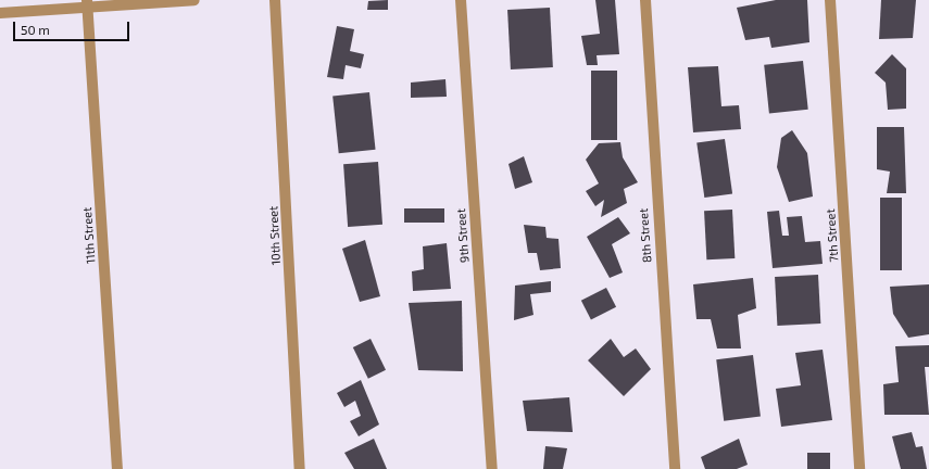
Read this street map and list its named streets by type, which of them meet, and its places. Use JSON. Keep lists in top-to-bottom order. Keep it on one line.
{"streets":{"street":["11th Street","10th Street","9th Street","8th Street","7th Street"]},"scale_bar":"50 m"}
